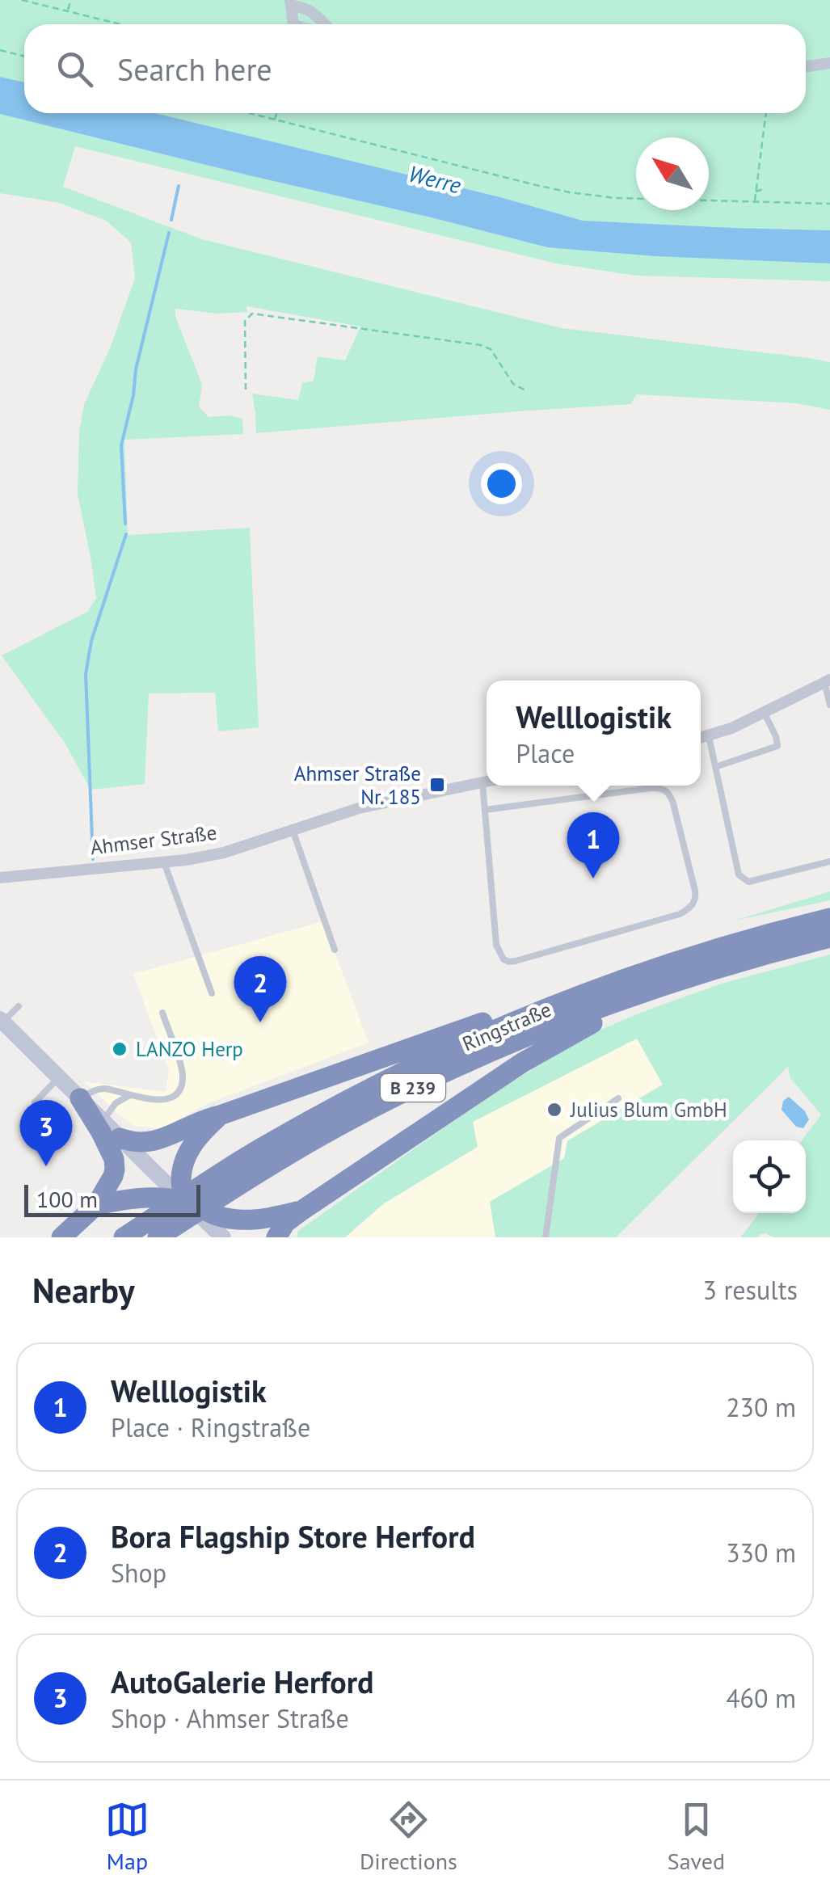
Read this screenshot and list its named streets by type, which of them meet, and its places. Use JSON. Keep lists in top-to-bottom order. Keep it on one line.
{"streets":{"highway":["Ringstraße","B 239"],"street":["Ahmser Straße"]},"water":["Werre"],"places":{"transit":["Ahmser Straße Nr. 185"],"other":["LANZO Herp","Julius Blum GmbH"]},"scale_bar":"100 m","north":"top left","page":{"search":"Search here","popup":["Welllogistik","Place"],"pins":["1","2","3"],"scale":"100 m","heading":["Nearby","3 results"],"list":[{"mark":"1","name":"Welllogistik","note":"Place · Ringstraße","value":"230 m"},{"mark":"2","name":"Bora Flagship Store Herford","note":"Shop","value":"330 m"},{"mark":"3","name":"AutoGalerie Herford","note":"Shop · Ahmser Straße","value":"460 m"}],"nav":["Map","Directions","Saved"]}}
